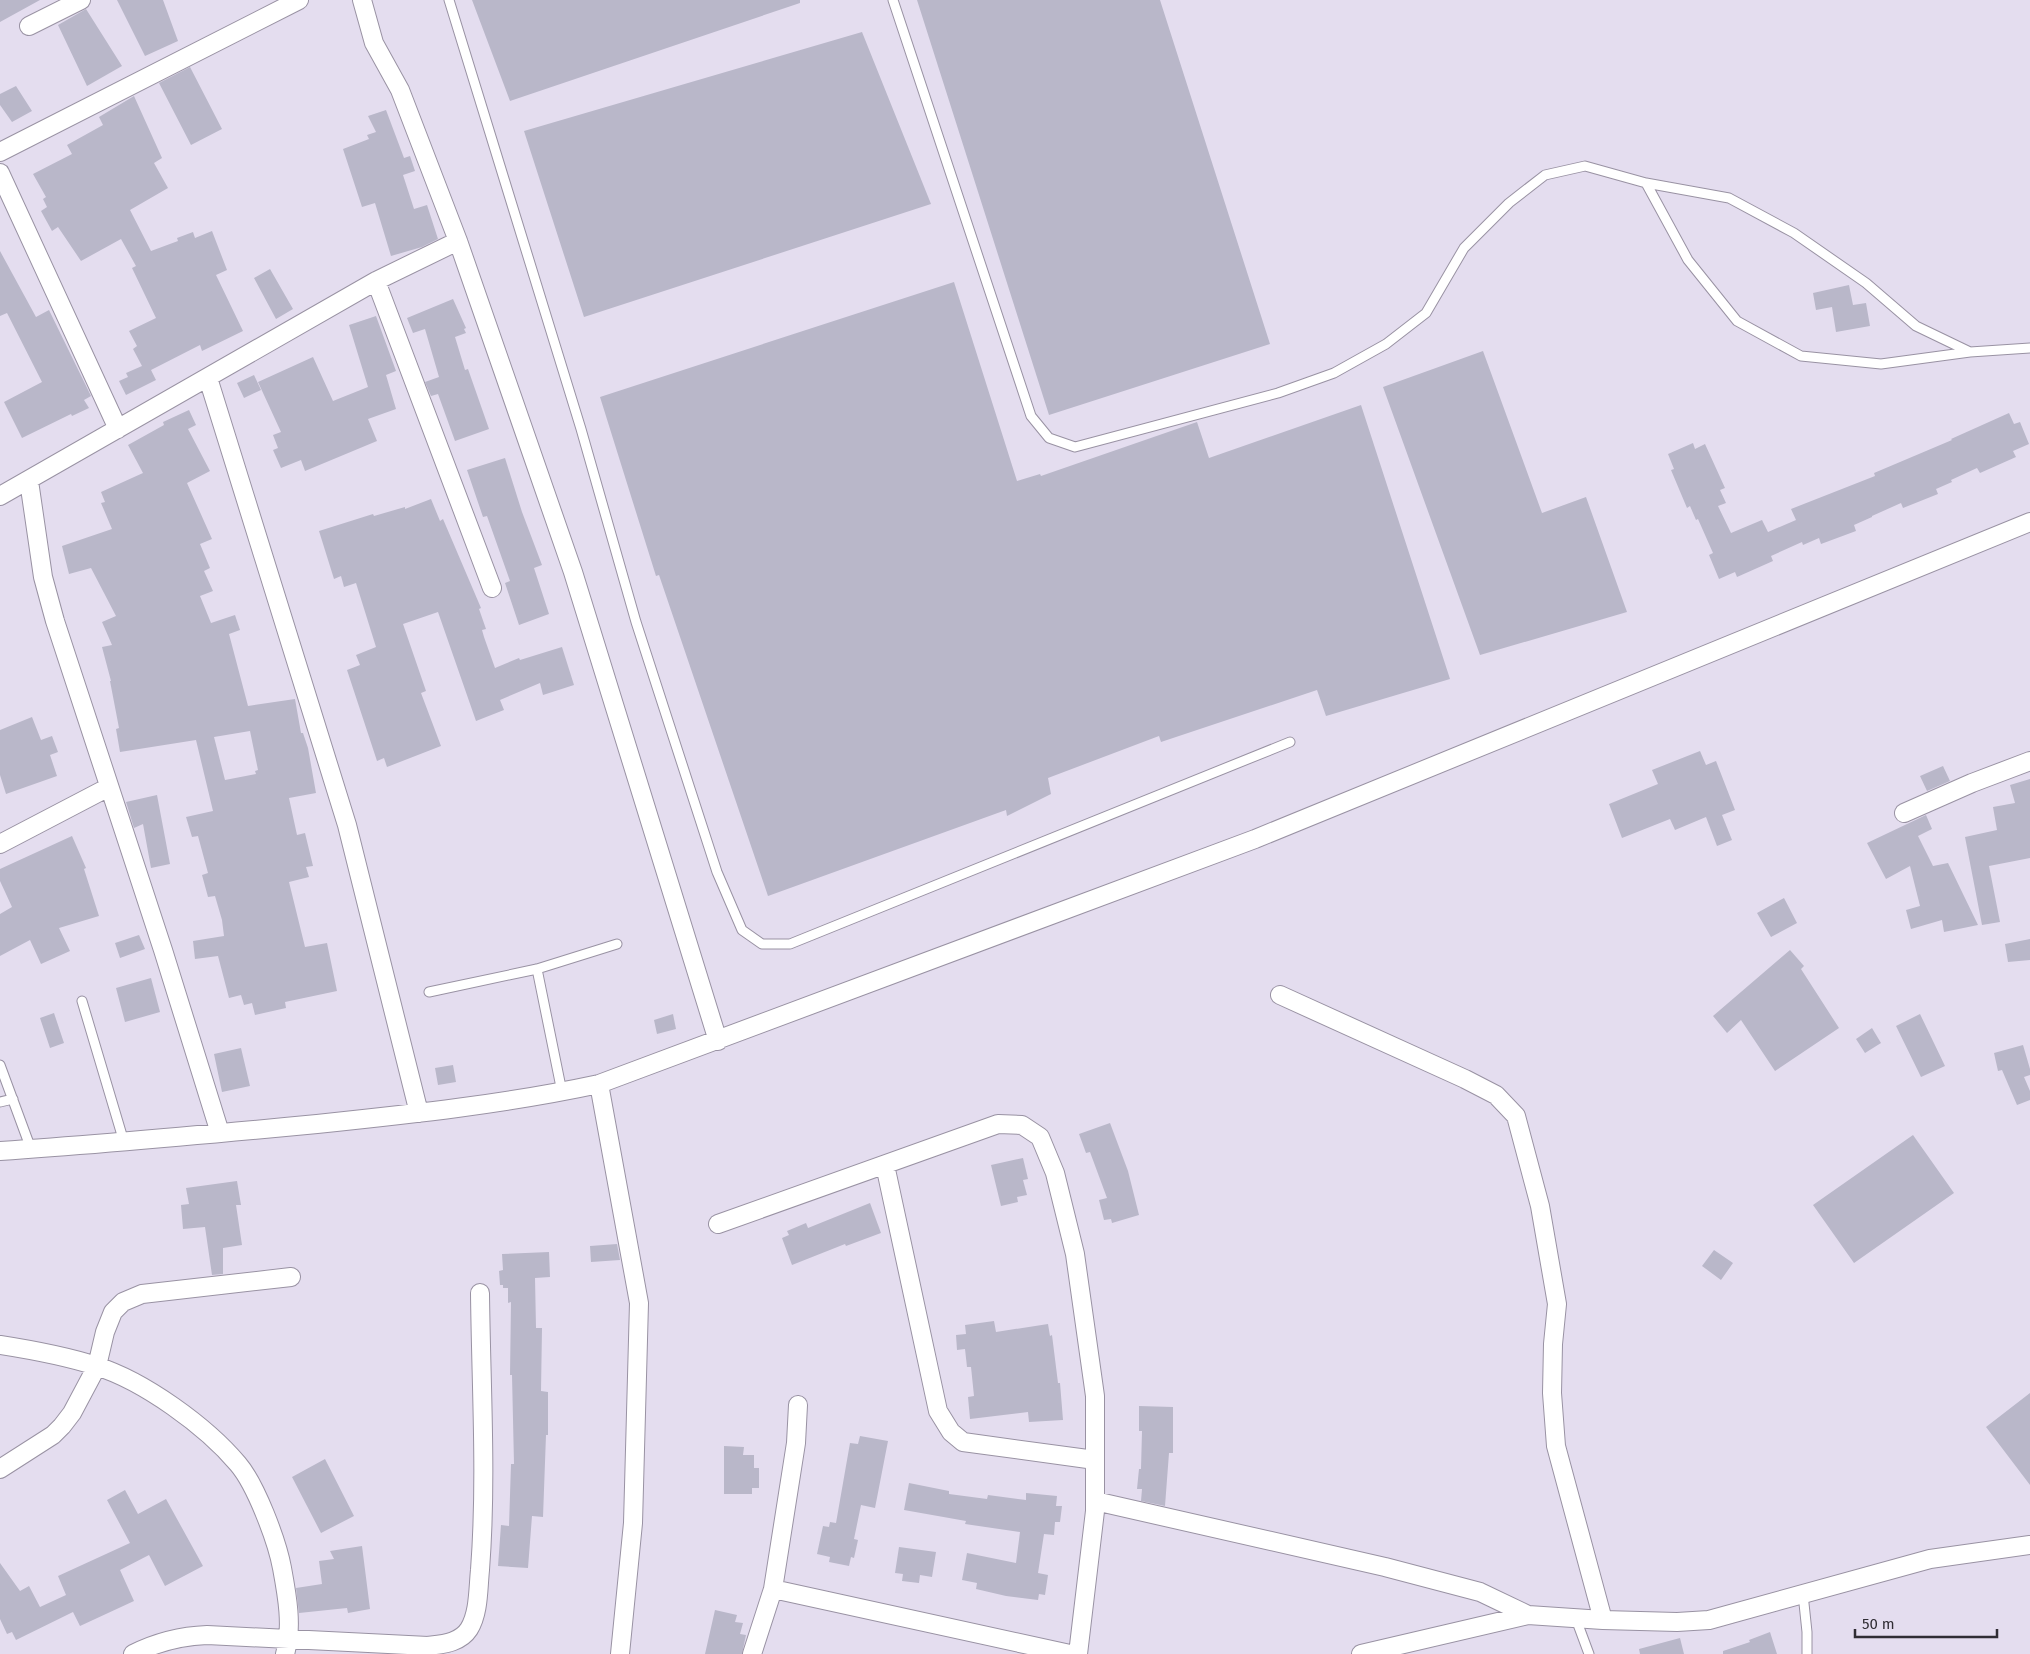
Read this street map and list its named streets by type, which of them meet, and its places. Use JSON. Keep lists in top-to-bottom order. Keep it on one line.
{"scale_bar":"50 m"}
